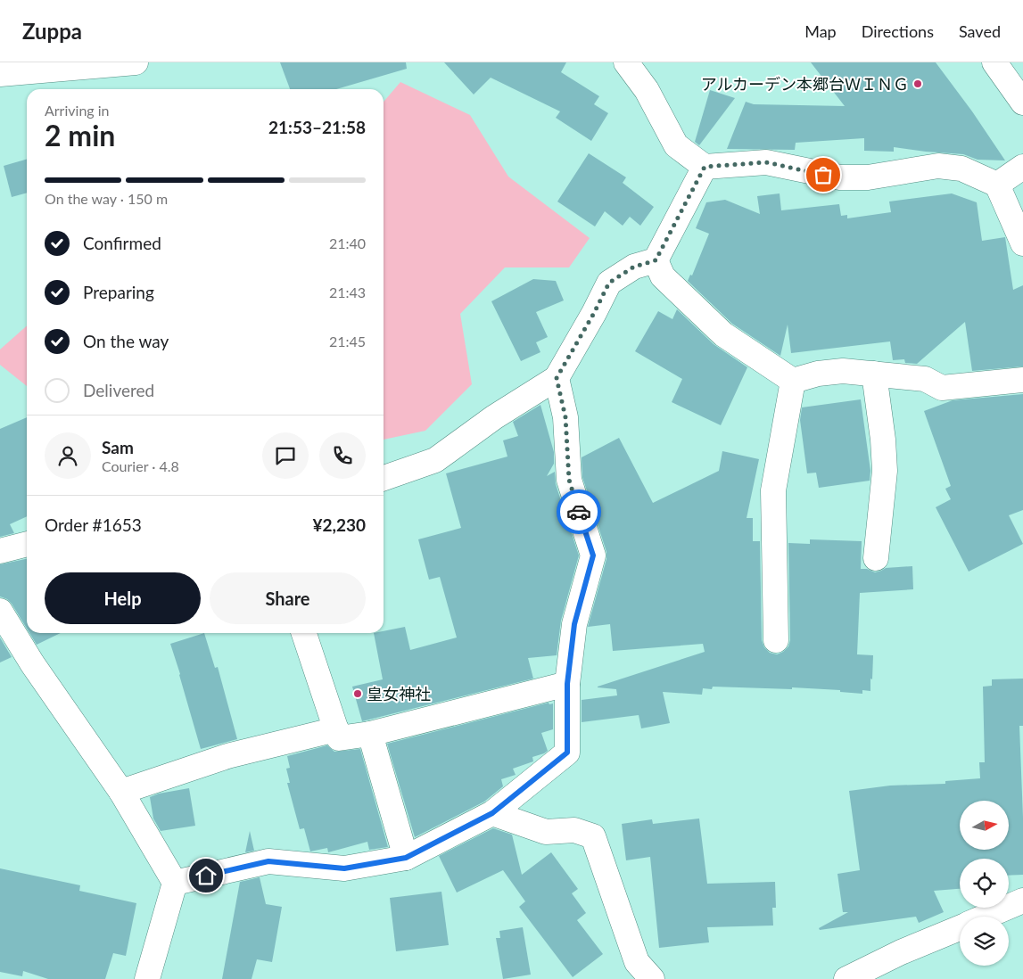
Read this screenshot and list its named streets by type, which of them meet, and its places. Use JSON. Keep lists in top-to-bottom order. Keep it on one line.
{"places":["アルカーデン本郷台ＷＩＮＧ","皇女神社"],"north":"right","page":{"header":"Zuppa","nav":["Map","Directions","Saved"],"heading":["2 min","Arriving in","21:53–21:58"],"panel":["Sam","Courier · 4.8","Order #1653","¥2,230"],"bar":"On the way · 150 m","list":[["Confirmed","21:40"],["Preparing","21:43"],["On the way","21:45"],"Delivered"],"buttons":["Help","Share"]}}
